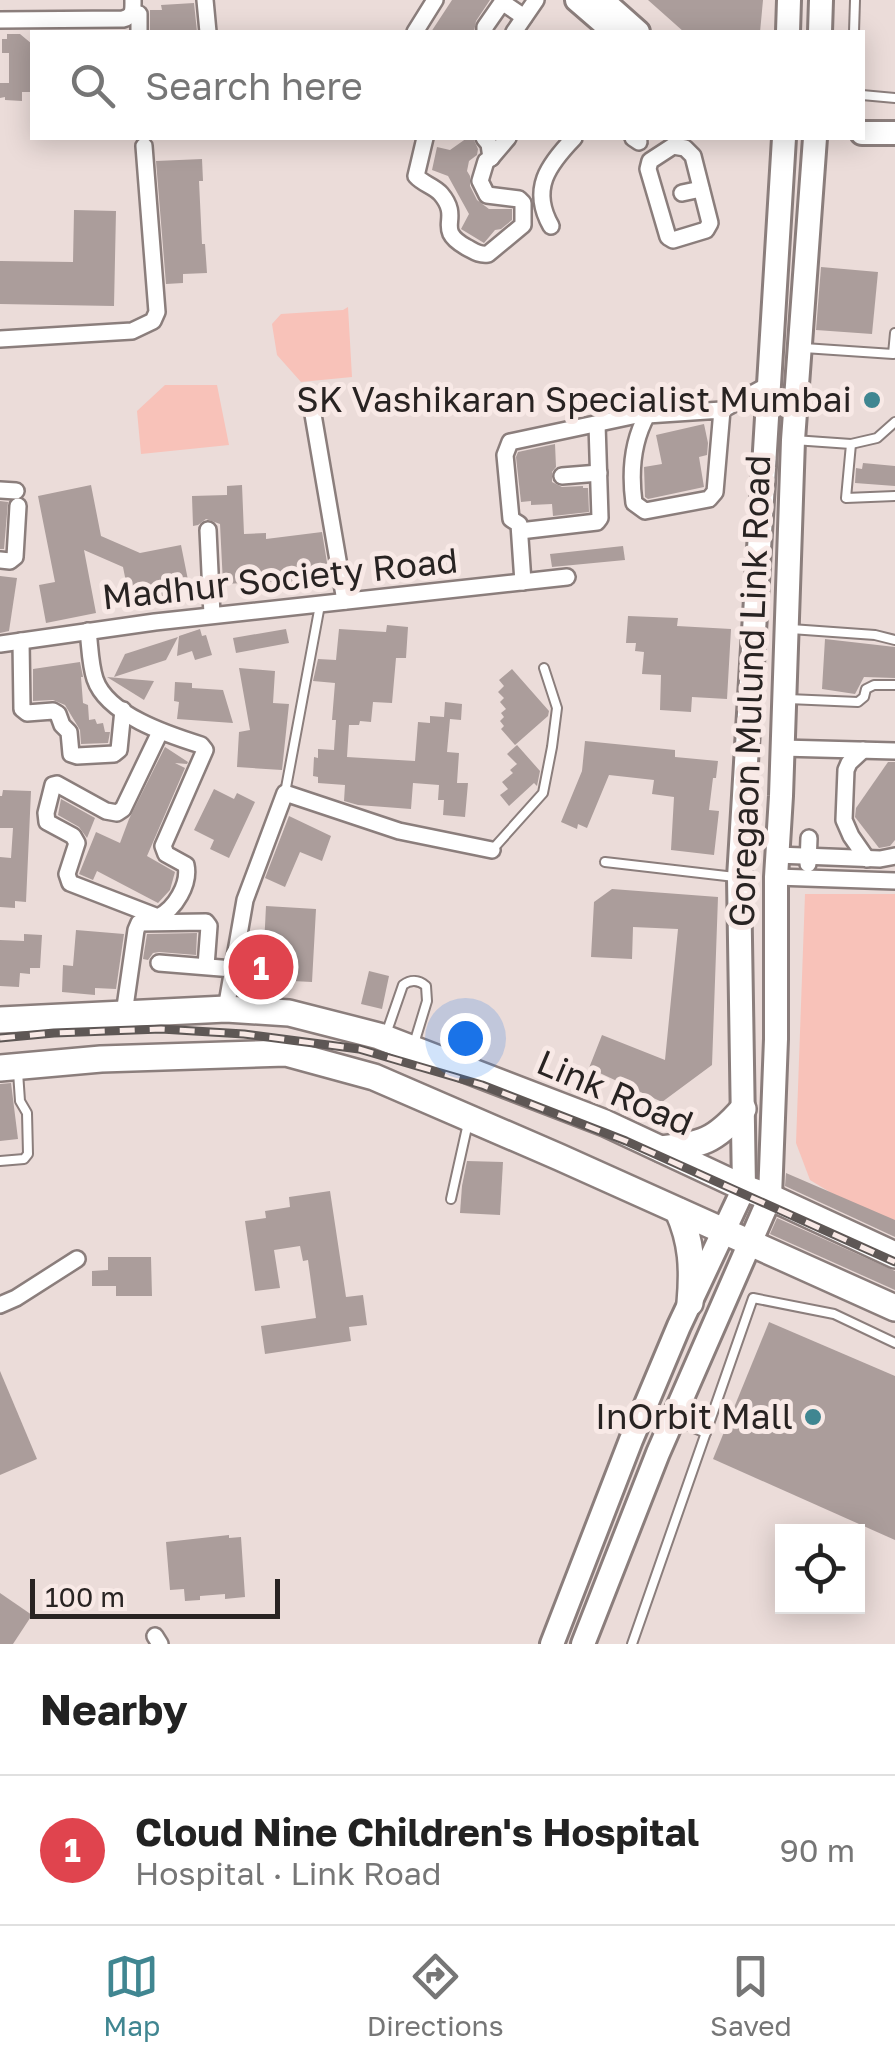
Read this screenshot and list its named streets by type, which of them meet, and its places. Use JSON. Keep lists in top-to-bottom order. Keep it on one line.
{"streets":{"main road":["Goregaon Mulund Link Road","Link Road"],"street":["Madhur Society Road"]},"crossings":[["Goregaon Mulund Link Road","Link Road"]],"places":["SK Vashikaran Specialist Mumbai","InOrbit Mall"],"scale_bar":"100 m","page":{"search":"Search here","pins":"1","scale":"100 m","heading":"Nearby","list":[{"mark":"1","name":"Cloud Nine Children's Hospital","note":"Hospital · Link Road","value":"90 m"}],"nav":["Map","Directions","Saved"]}}
